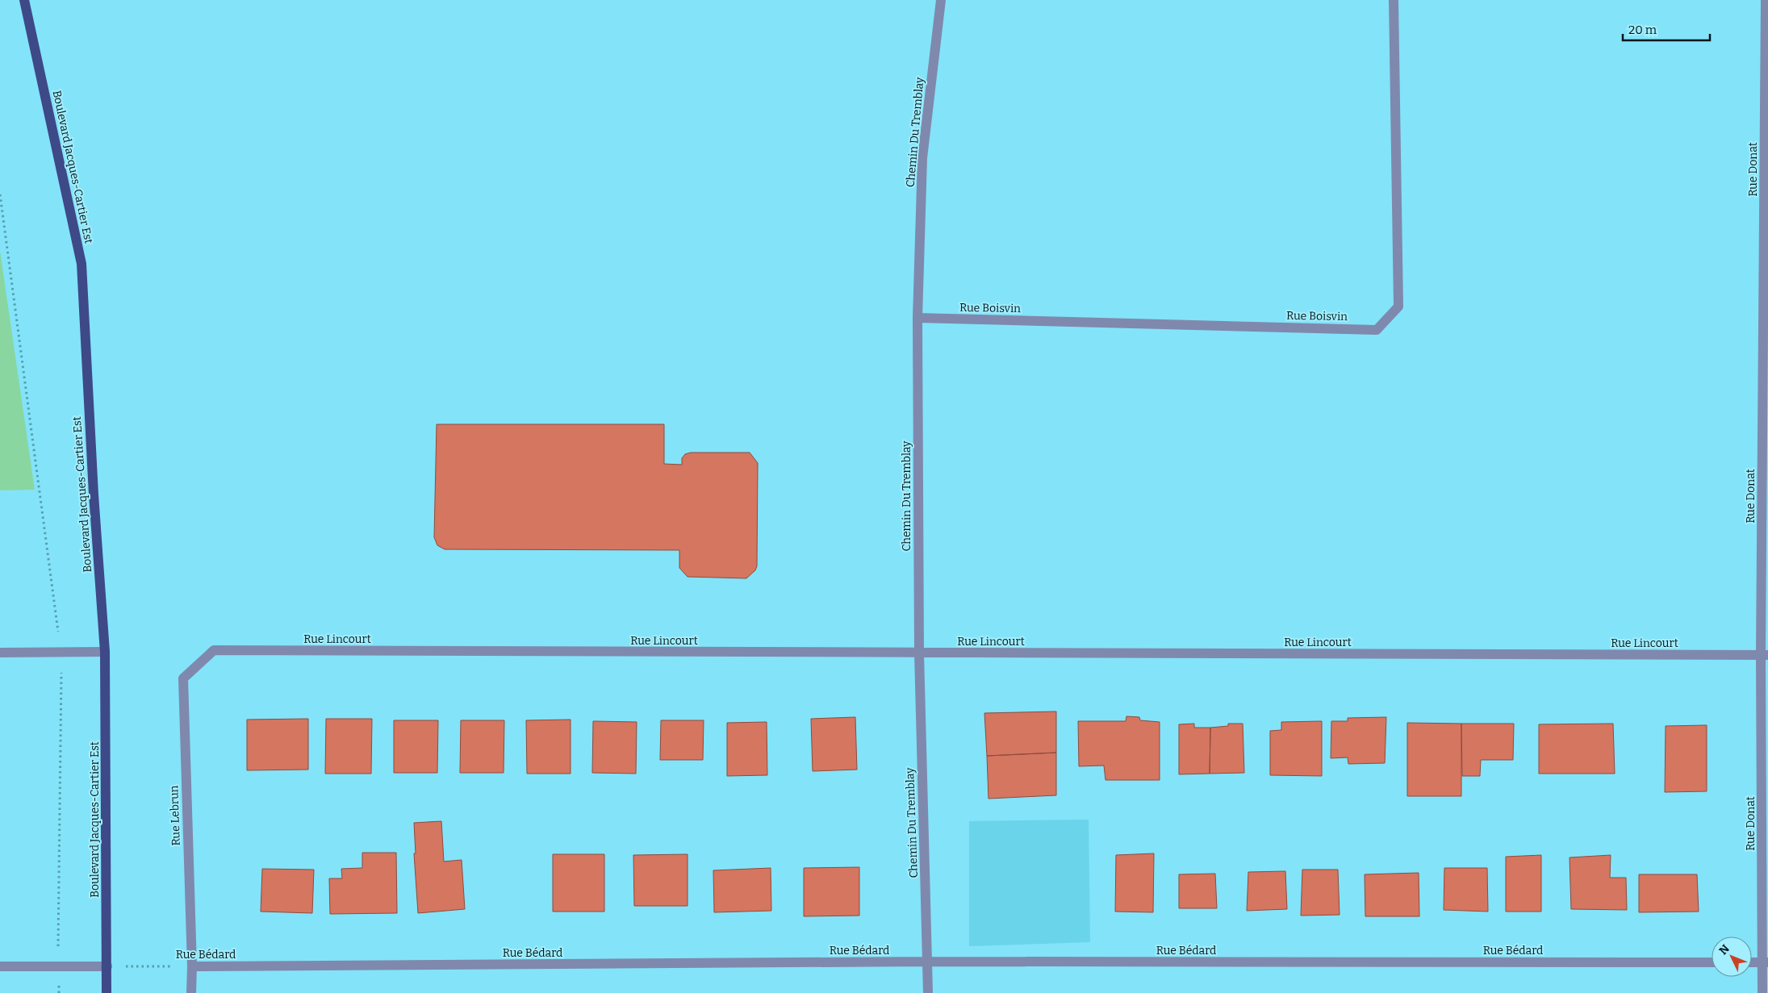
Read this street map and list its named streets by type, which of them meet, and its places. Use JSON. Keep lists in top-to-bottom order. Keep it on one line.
{"streets":{"main road":["Boulevard Jacques-Cartier Est"],"street":["Chemin Du Tremblay","Rue Donat","Rue Boisvin","Rue Lincourt","Rue Lebrun","Rue Bédard"]},"crossings":[["Chemin Du Tremblay","Rue Boisvin"],["Chemin Du Tremblay","Rue Lincourt"],["Chemin Du Tremblay","Rue Bédard"],["Boulevard Jacques-Cartier Est","Rue Bédard"],["Rue Donat","Rue Lincourt"],["Rue Lincourt","Rue Lebrun"],["Rue Lebrun","Rue Bédard"]],"scale_bar":"20 m","north":"top left"}
